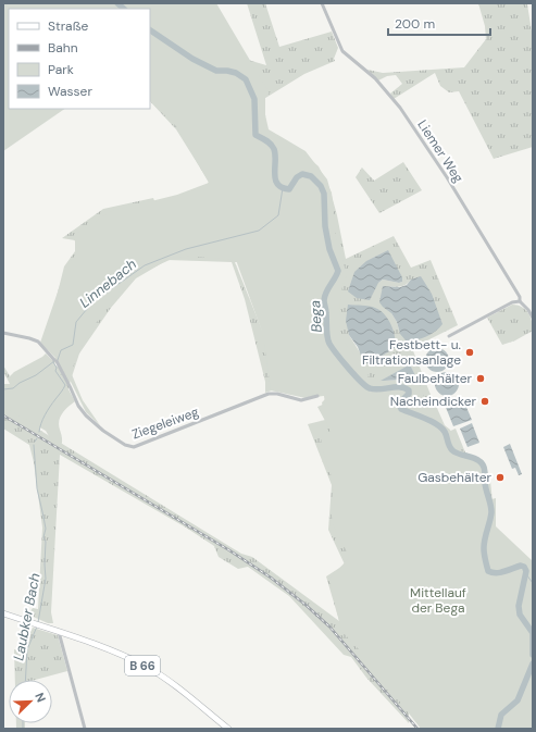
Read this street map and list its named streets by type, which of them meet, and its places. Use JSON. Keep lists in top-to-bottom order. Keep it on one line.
{"streets":{"main road":["B 66"],"street":["Liemer Weg","Ziegeleiweg"]},"water":["Linnebach","Bega","Laubker Bach"],"parks":["Mittellauf der Bega"],"places":["Festbett- u. Filtrationsanlage","Faulbehälter","Nacheindicker","Gasbehälter"],"legend":["Straße","Bahn","Park","Wasser"],"scale_bar":"200 m","north":"top right"}
